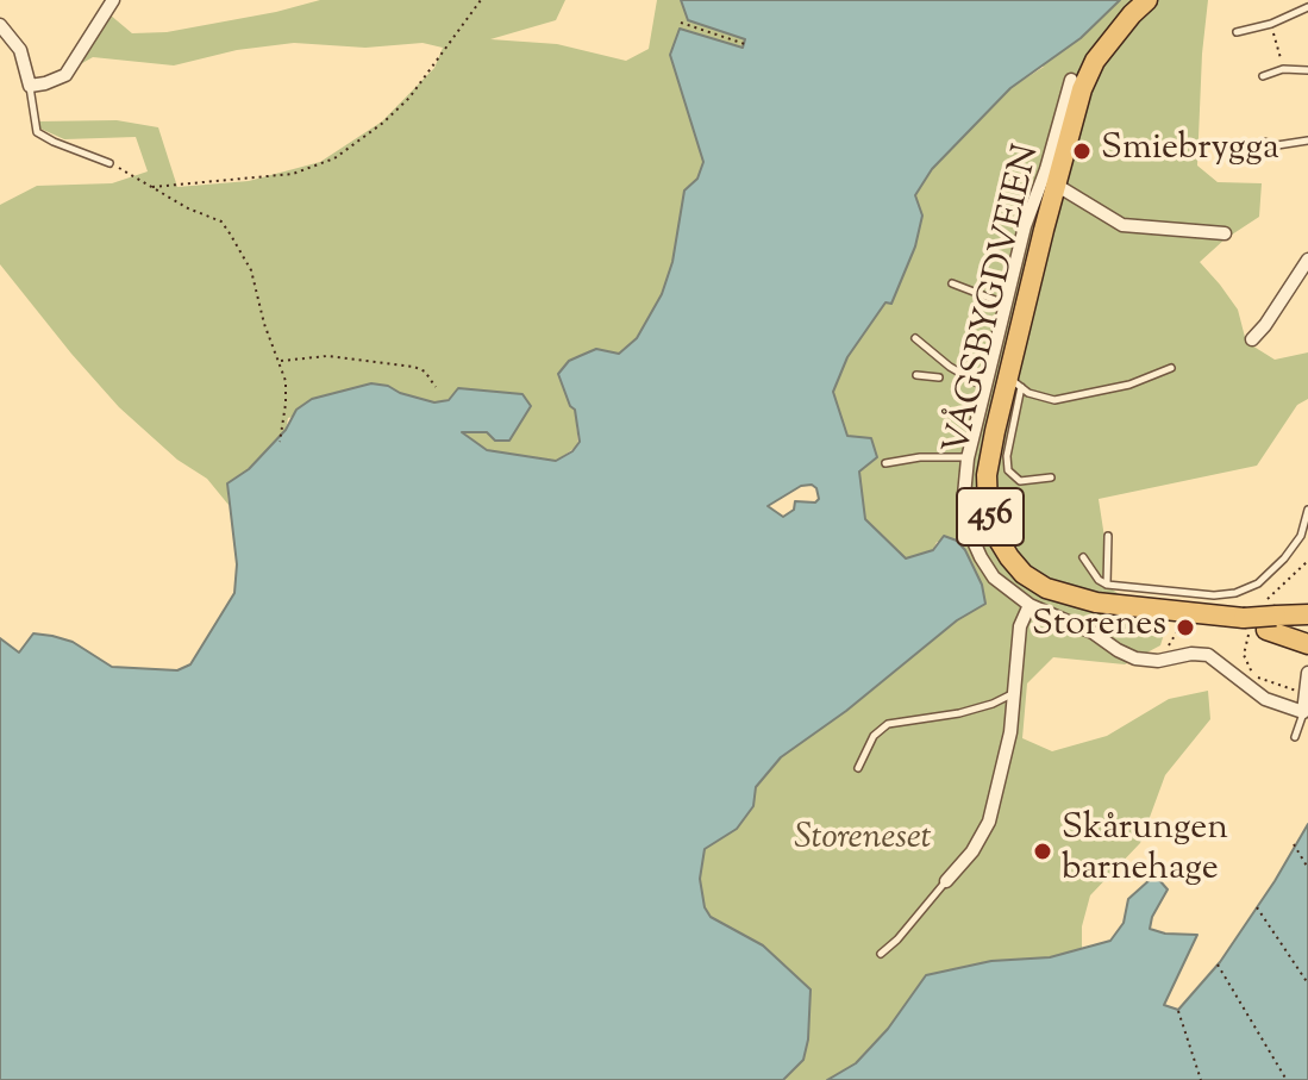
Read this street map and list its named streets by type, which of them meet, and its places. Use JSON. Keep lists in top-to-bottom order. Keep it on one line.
{"streets":{"main road":["VÅGSBYGDVEIEN","456"]},"crossings":[["VÅGSBYGDVEIEN","456"]],"parks":["Storeneset"],"places":["Smiebrygga","Storenes","Skårungen barnehage"]}
